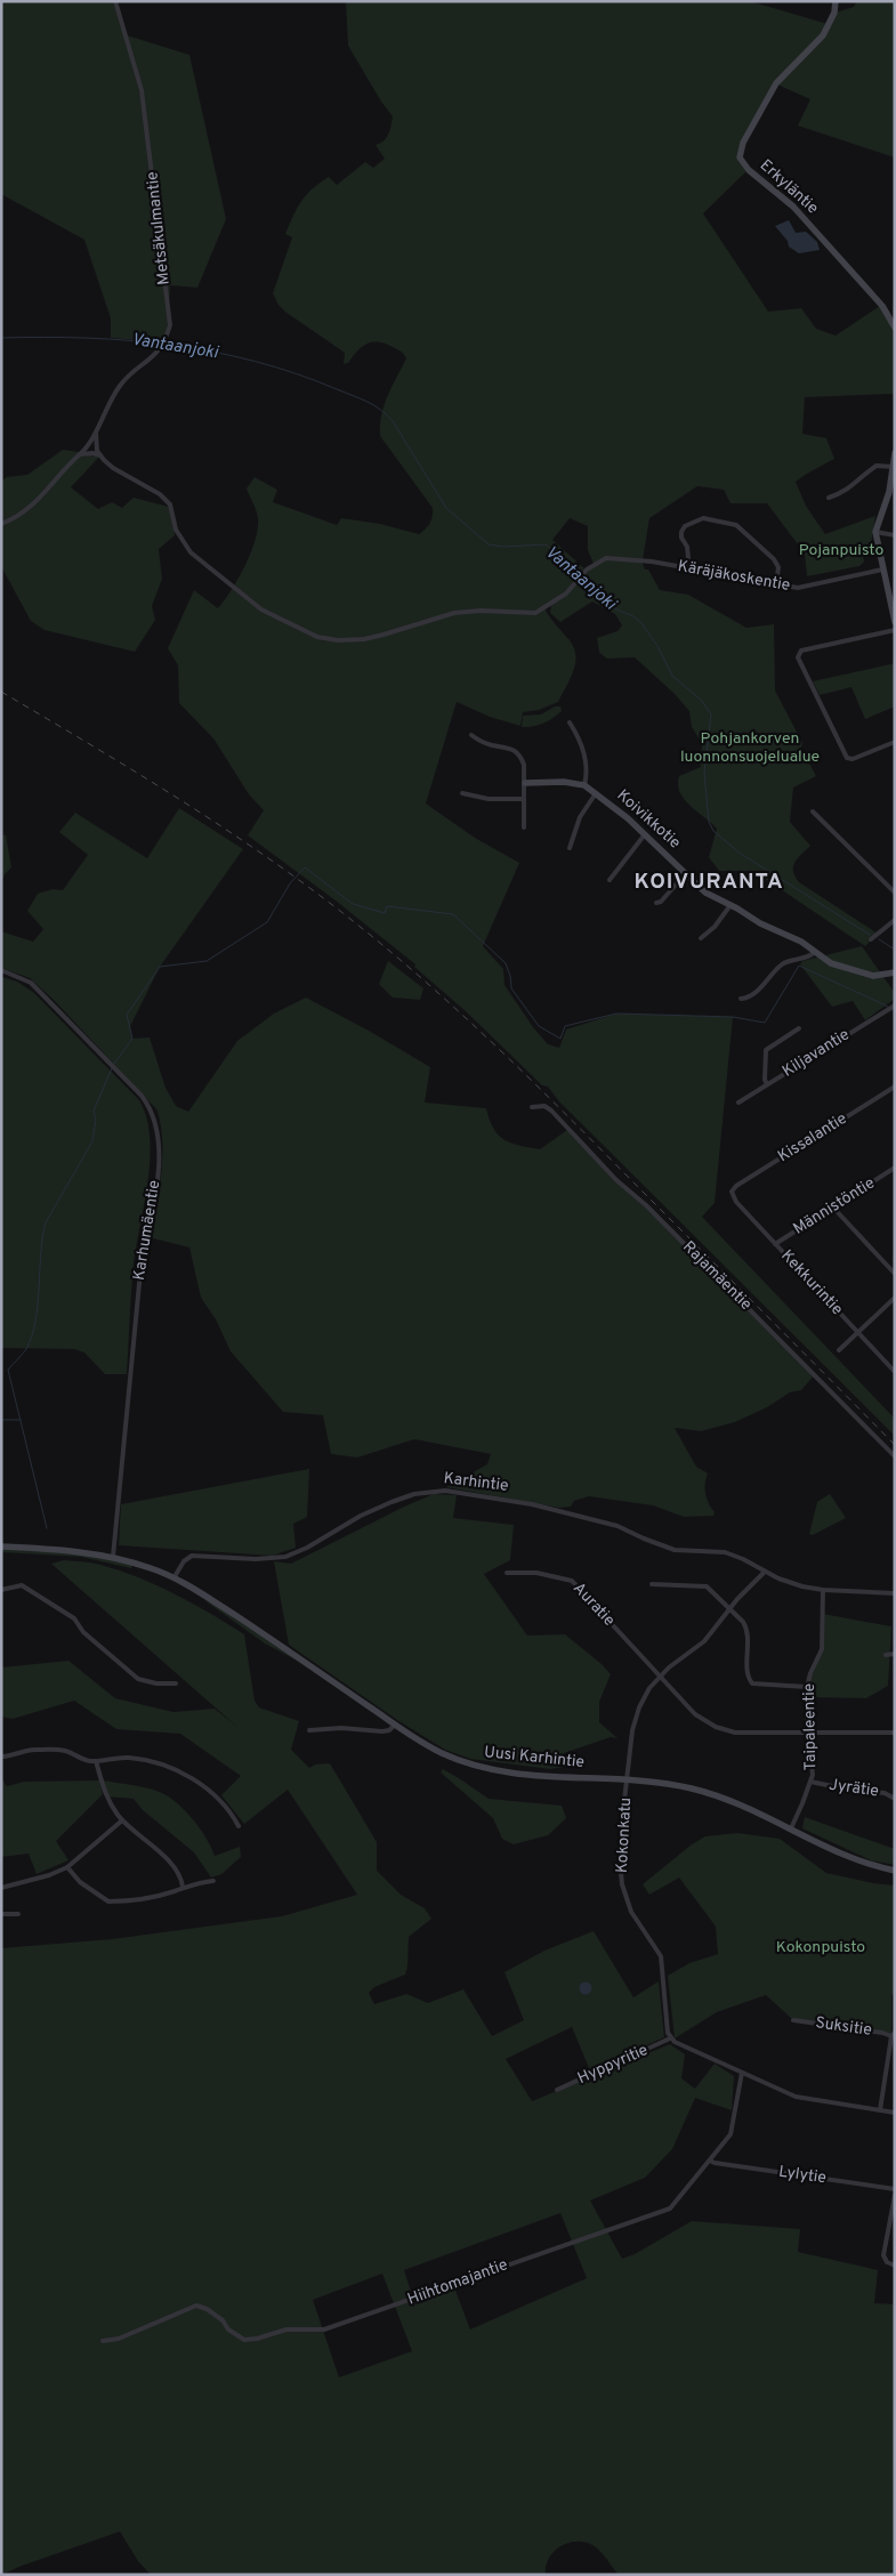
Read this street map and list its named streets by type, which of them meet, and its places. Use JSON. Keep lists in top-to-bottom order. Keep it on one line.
{"streets":{"street":["Erkyläntie","Metsäkulmantie","Käräjäkoskentie","Koivikkotie","Kiljavantie","Kissalantie","Männistöntie","Karhumäentie","Rajamäentie","Kekkurintie","Karhintie","Auratie","Taipaleentie","Uusi Karhintie","Jyrätie","Kokonkatu","Suksitie","Hyppyritie","Lylytie","Hiihtomajantie"]},"crossings":[["Kissalantie","Kekkurintie"],["Männistöntie","Kekkurintie"],["Karhintie","Taipaleentie"],["Karhintie","Uusi Karhintie"],["Karhintie","Kokonkatu"],["Auratie","Taipaleentie"],["Auratie","Kokonkatu"],["Taipaleentie","Uusi Karhintie"],["Taipaleentie","Jyrätie"],["Uusi Karhintie","Kokonkatu"],["Kokonkatu","Hyppyritie"],["Lylytie","Hiihtomajantie"]],"districts":["KOIVURANTA"],"water":["Vantaanjoki"],"parks":["Pojanpuisto","Pohjankorven luonnonsuojelualue","Kokonpuisto"]}
